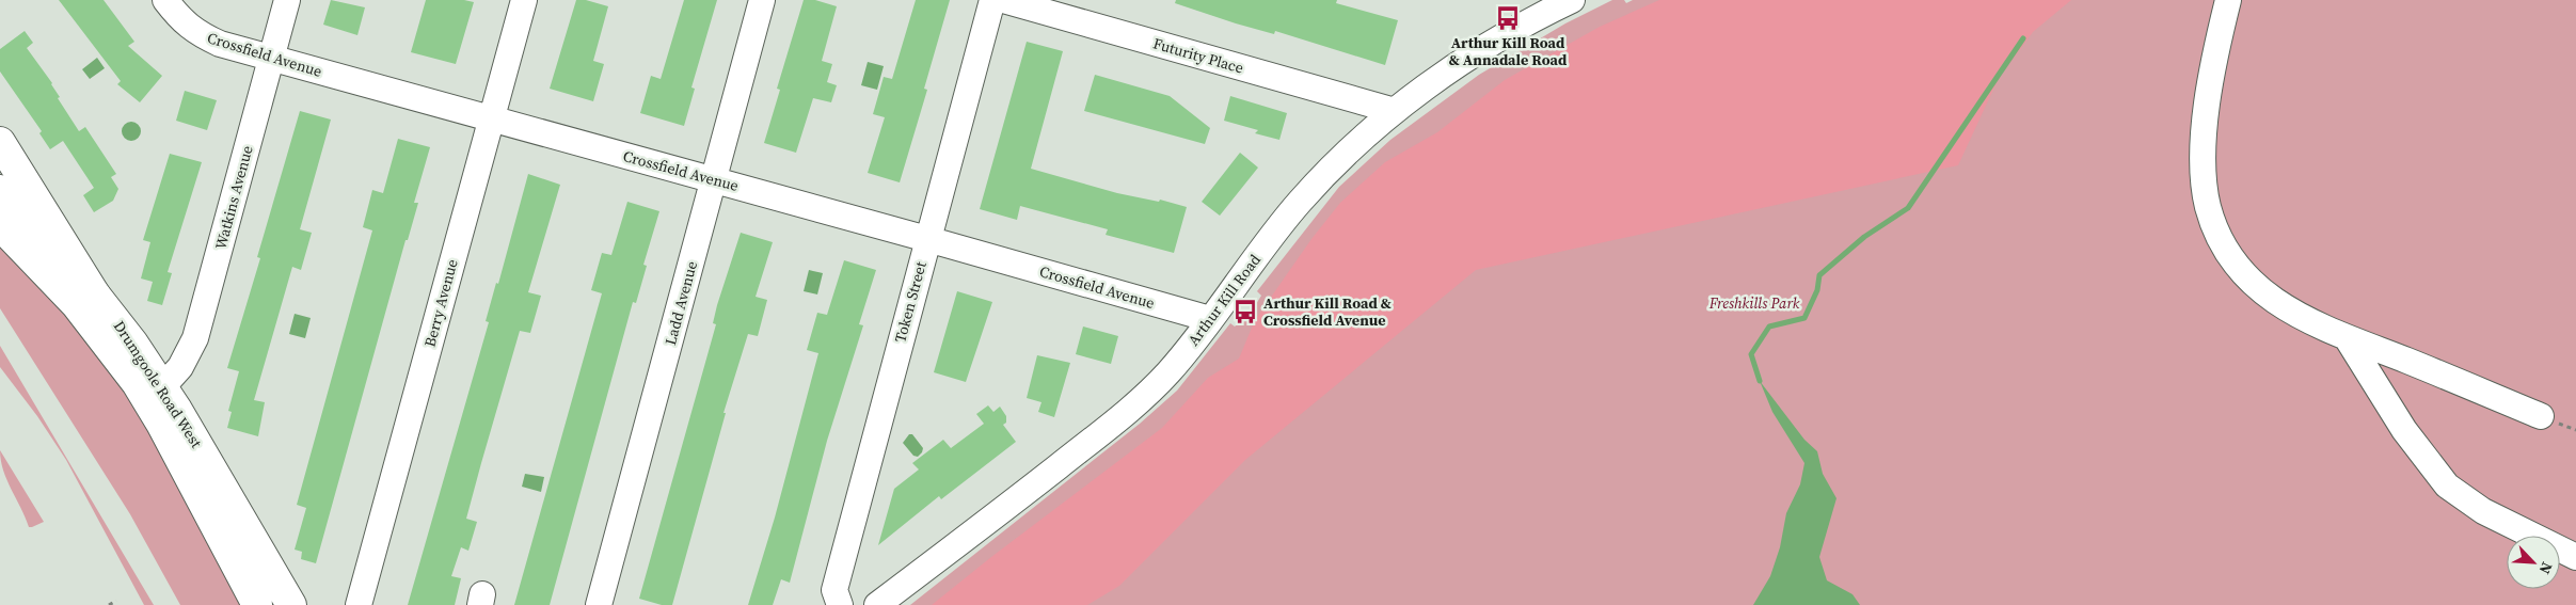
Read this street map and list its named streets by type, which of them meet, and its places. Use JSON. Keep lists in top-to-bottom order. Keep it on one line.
{"streets":{"main road":["Drumgoole Road West"],"street":["Crossfield Avenue","Futurity Place","Watkins Avenue","Arthur Kill Road","Token Street","Berry Avenue","Ladd Avenue"]},"crossings":[["Crossfield Avenue","Watkins Avenue"],["Crossfield Avenue","Arthur Kill Road"],["Crossfield Avenue","Token Street"],["Crossfield Avenue","Berry Avenue"],["Crossfield Avenue","Ladd Avenue"],["Futurity Place","Arthur Kill Road"],["Watkins Avenue","Drumgoole Road West"]],"parks":["Freshkills Park"],"places":{"bus stop":["Arthur Kill Road & Annadale Road","Arthur Kill Road & Crossfield Avenue"]},"north":"bottom right"}
